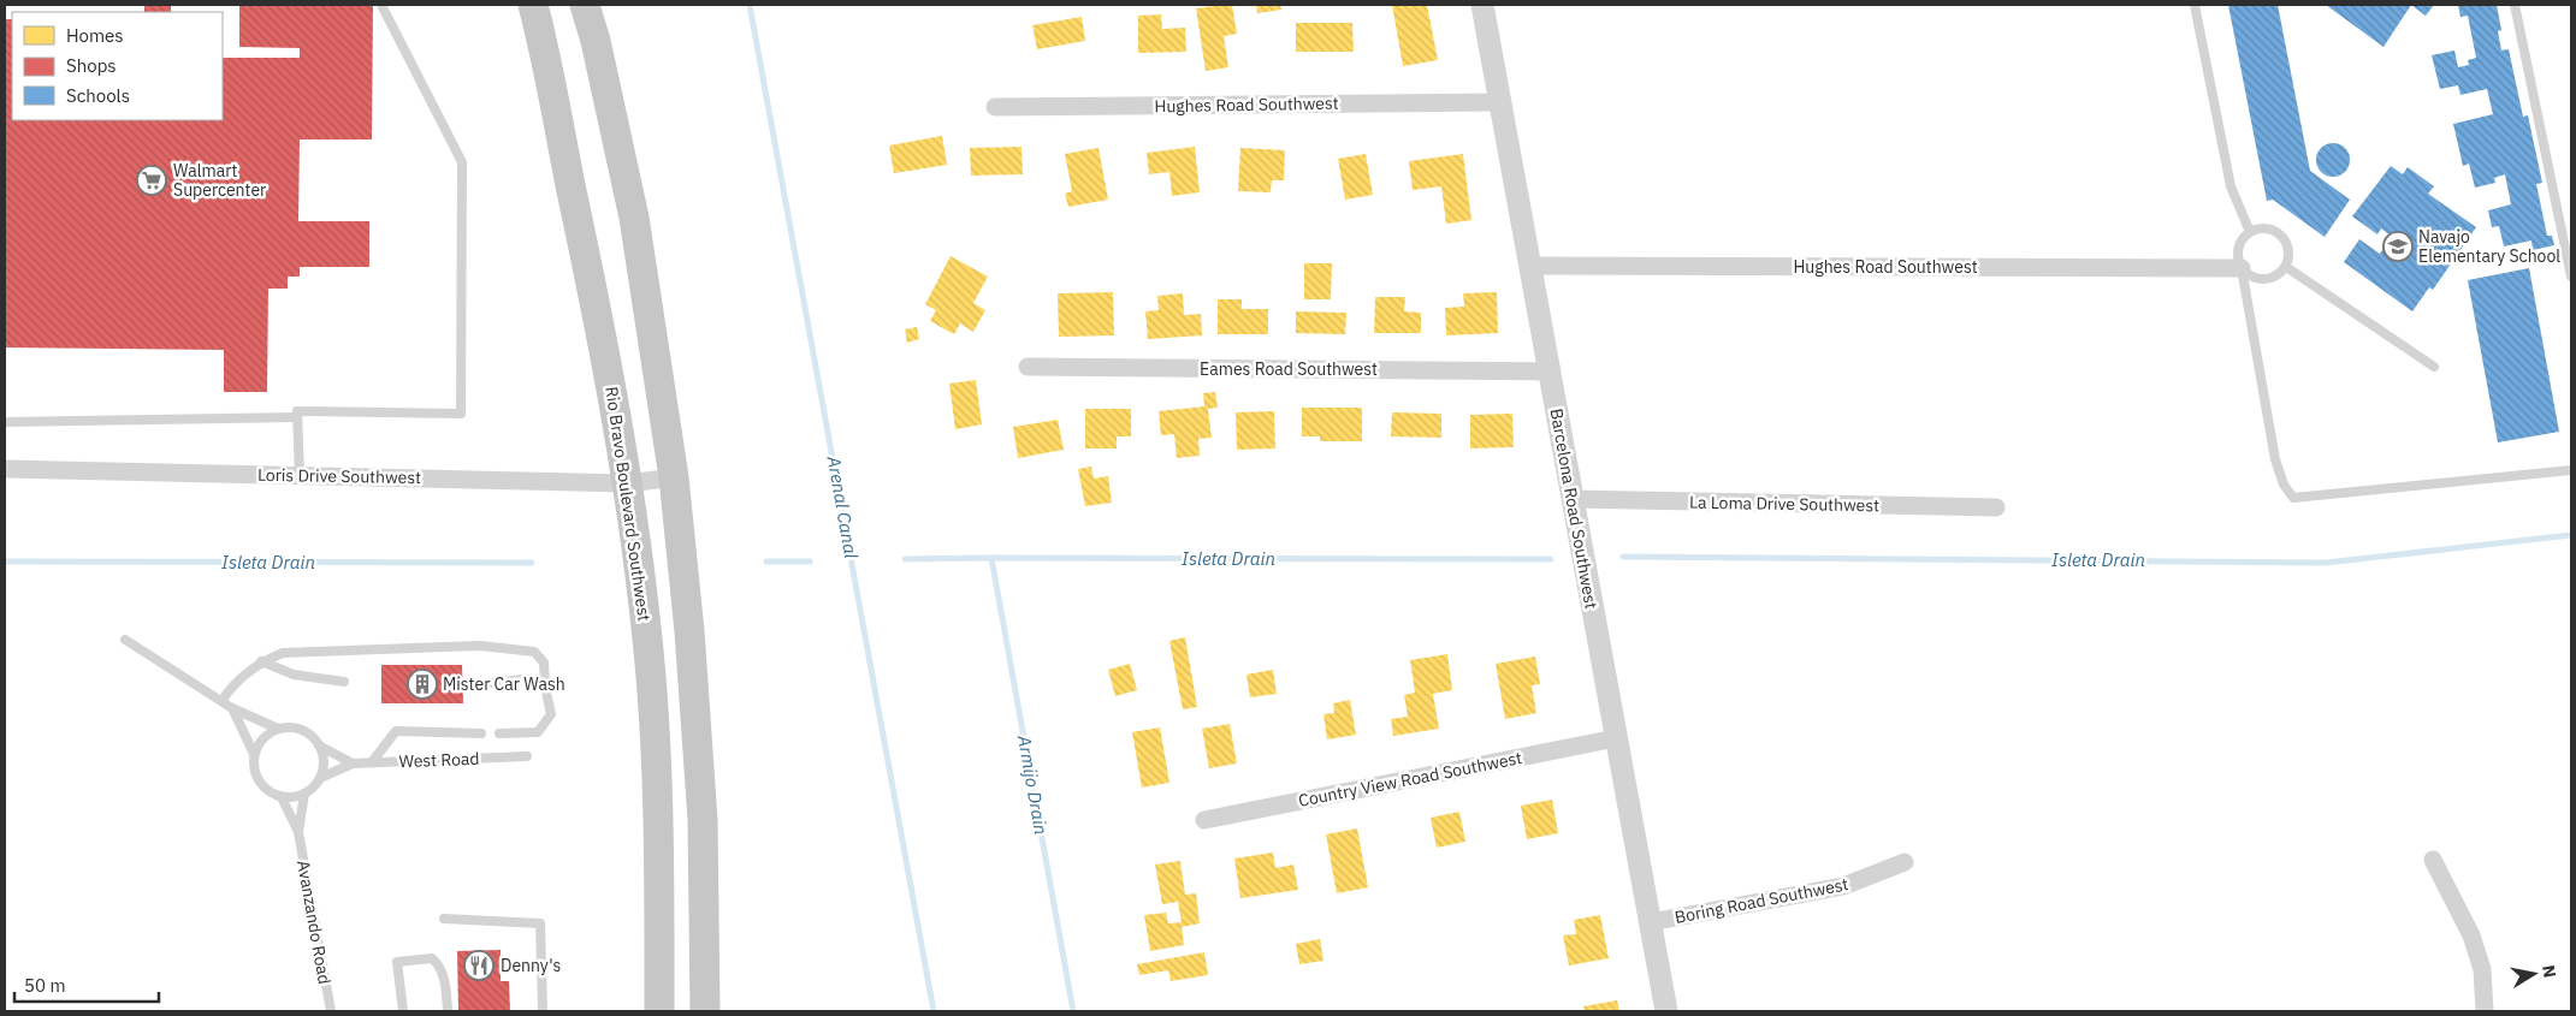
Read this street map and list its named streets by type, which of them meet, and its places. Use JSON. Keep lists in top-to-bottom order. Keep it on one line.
{"streets":{"main road":["Rio Bravo Boulevard Southwest"],"street":["Hughes Road Southwest","Eames Road Southwest","Loris Drive Southwest","La Loma Drive Southwest","Barcelona Road Southwest","Country View Road Southwest","Boring Road Southwest"],"lane":["West Road","Avanzando Road"]},"crossings":[["Hughes Road Southwest","Barcelona Road Southwest"],["Eames Road Southwest","Barcelona Road Southwest"],["Loris Drive Southwest","Rio Bravo Boulevard Southwest"],["La Loma Drive Southwest","Barcelona Road Southwest"],["Barcelona Road Southwest","Country View Road Southwest"],["Barcelona Road Southwest","Boring Road Southwest"],["West Road","Avanzando Road"]],"water":["Arenal Canal","Isleta Drain","Armijo Drain"],"places":{"supermarket":["Walmart Supercenter"],"school or university":["Navajo Elementary School"],"building":["Mister Car Wash"],"restaurant":["Denny's"]},"legend":["Homes","Shops","Schools"],"scale_bar":"50 m","north":"right"}
